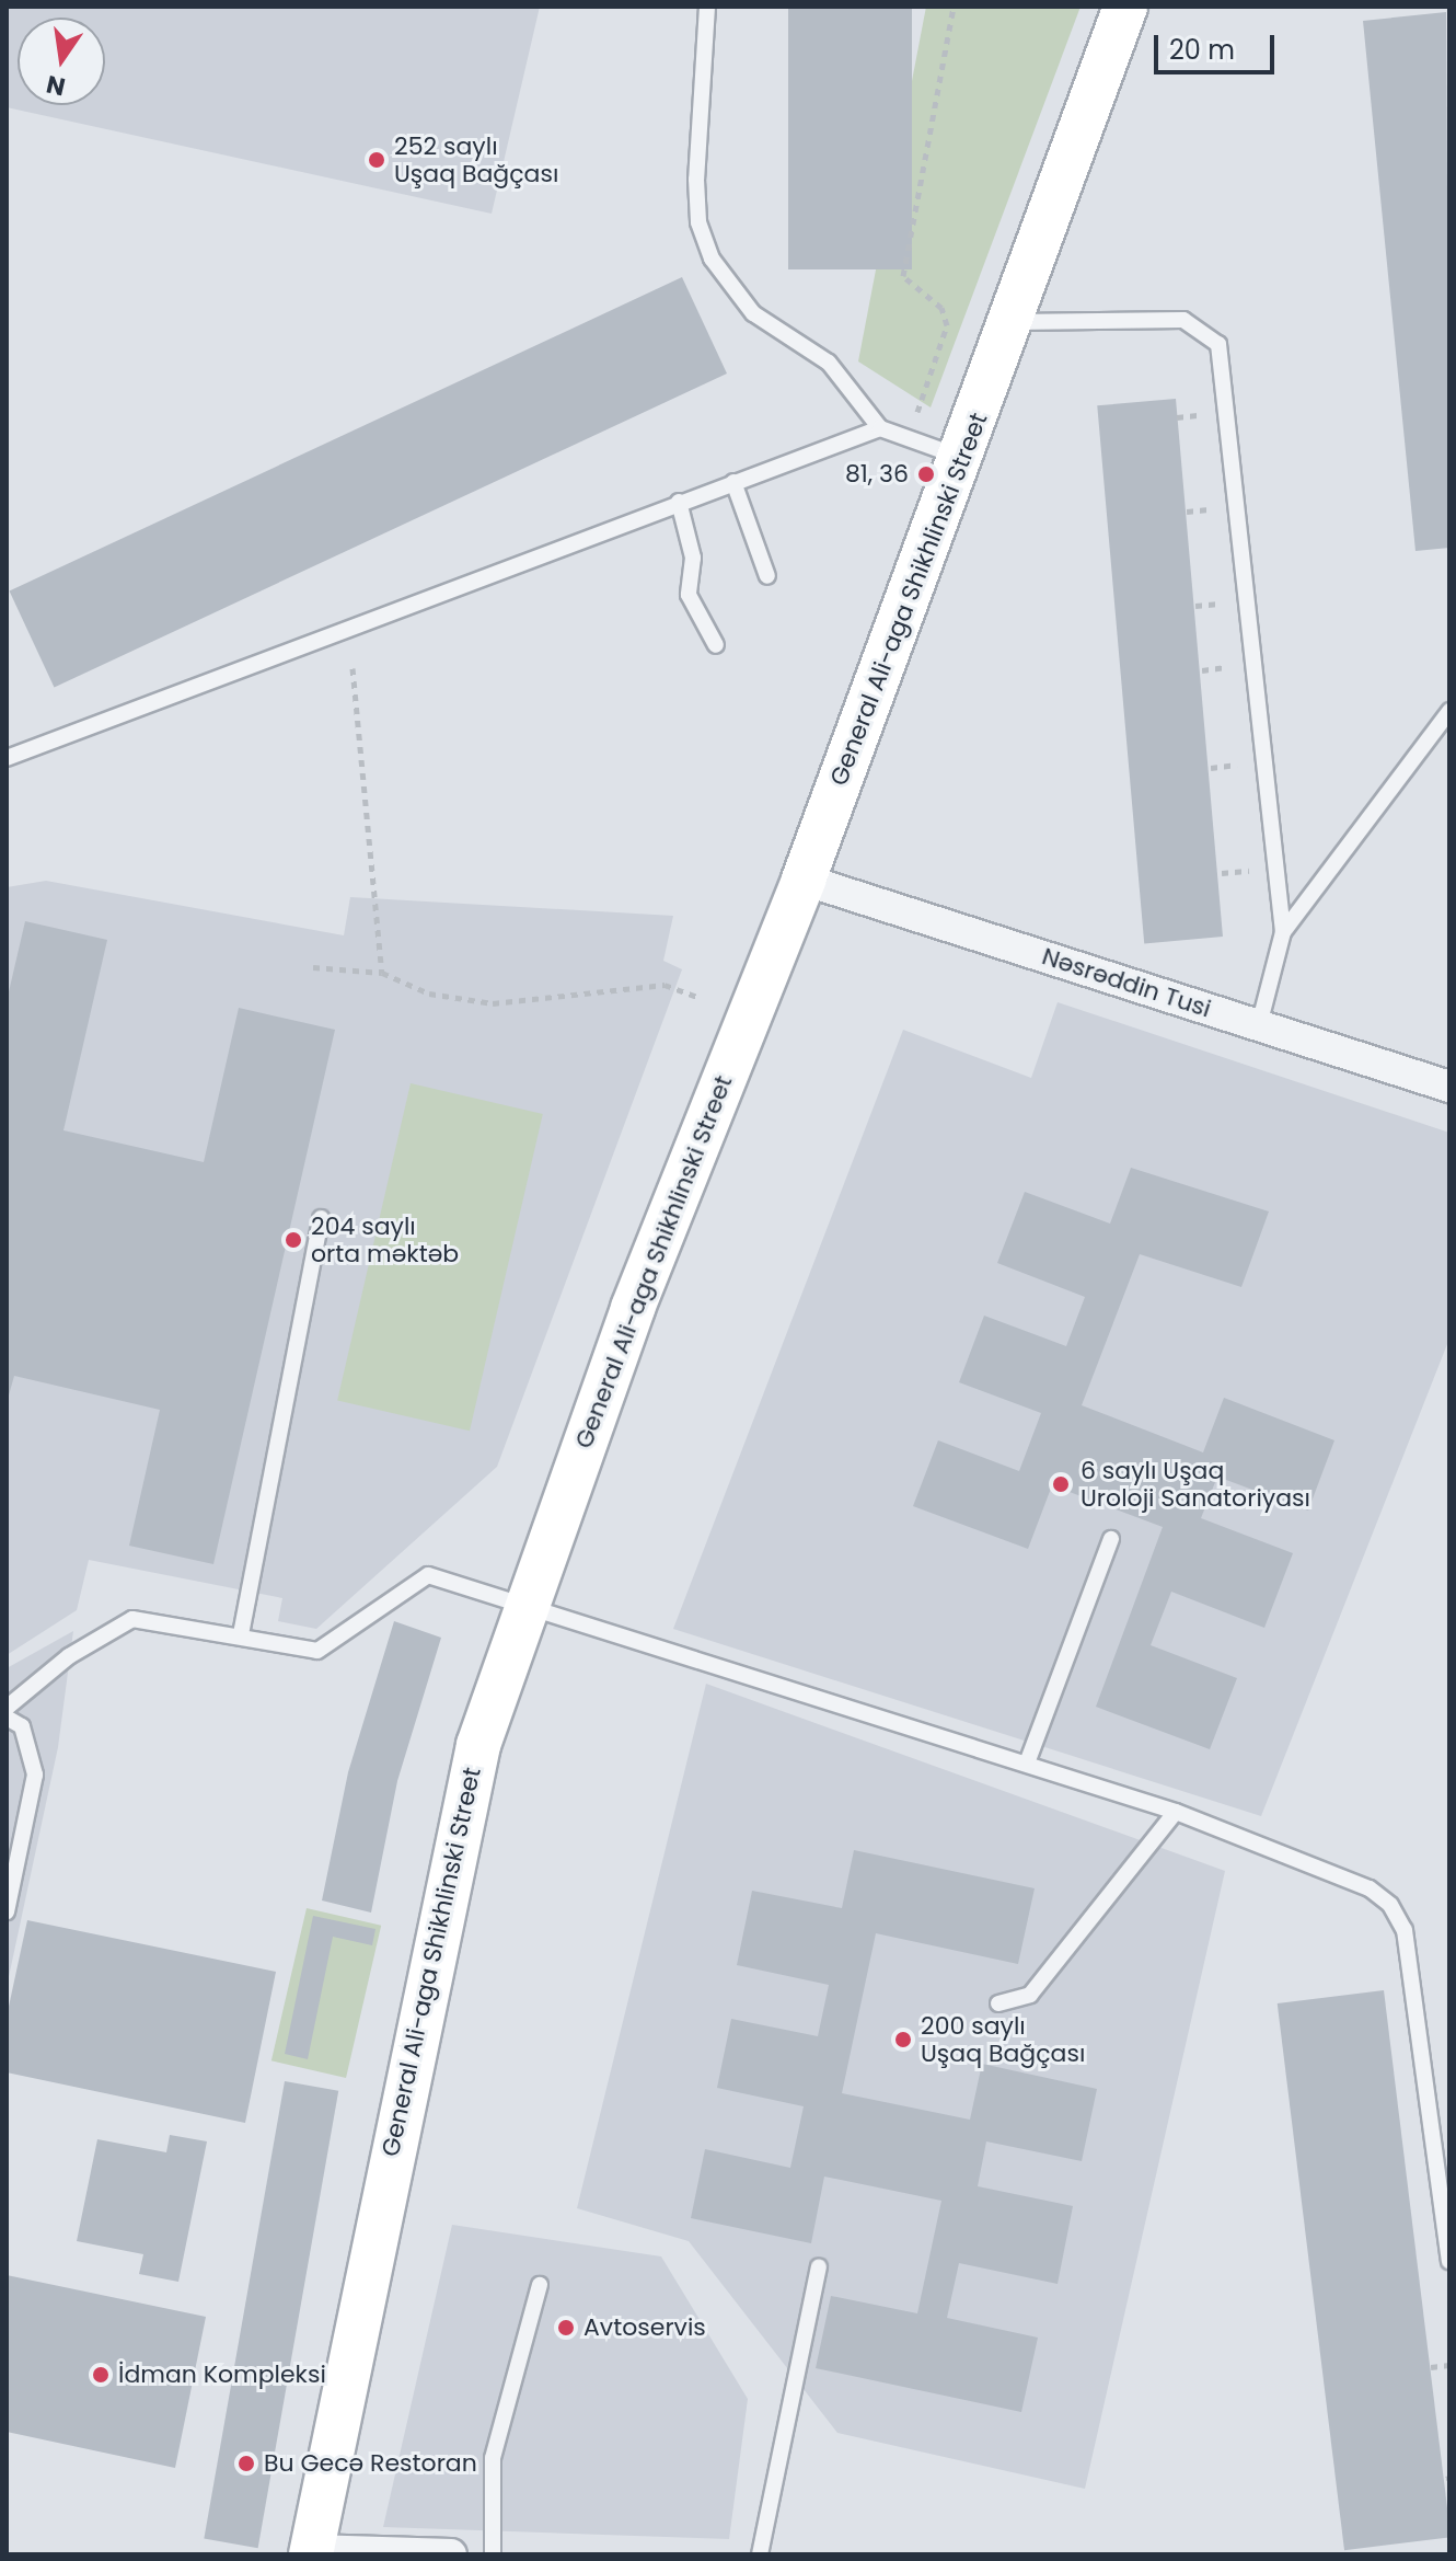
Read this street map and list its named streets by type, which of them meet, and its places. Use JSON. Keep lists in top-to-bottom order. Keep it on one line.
{"streets":{"main road":["General Ali-aga Shikhlinski Street"],"street":["Nəsrəddin Tusi"]},"crossings":[["General Ali-aga Shikhlinski Street","Nəsrəddin Tusi"]],"places":["252 saylı Uşaq Bağçası","81, 36","204 saylı orta məktəb","6 saylı Uşaq Uroloji Sanatoriyası","200 saylı Uşaq Bağçası","Avtoservis","İdman Kompleksi","Bu Gecə Restoran"],"scale_bar":"20 m","north":"bottom"}
